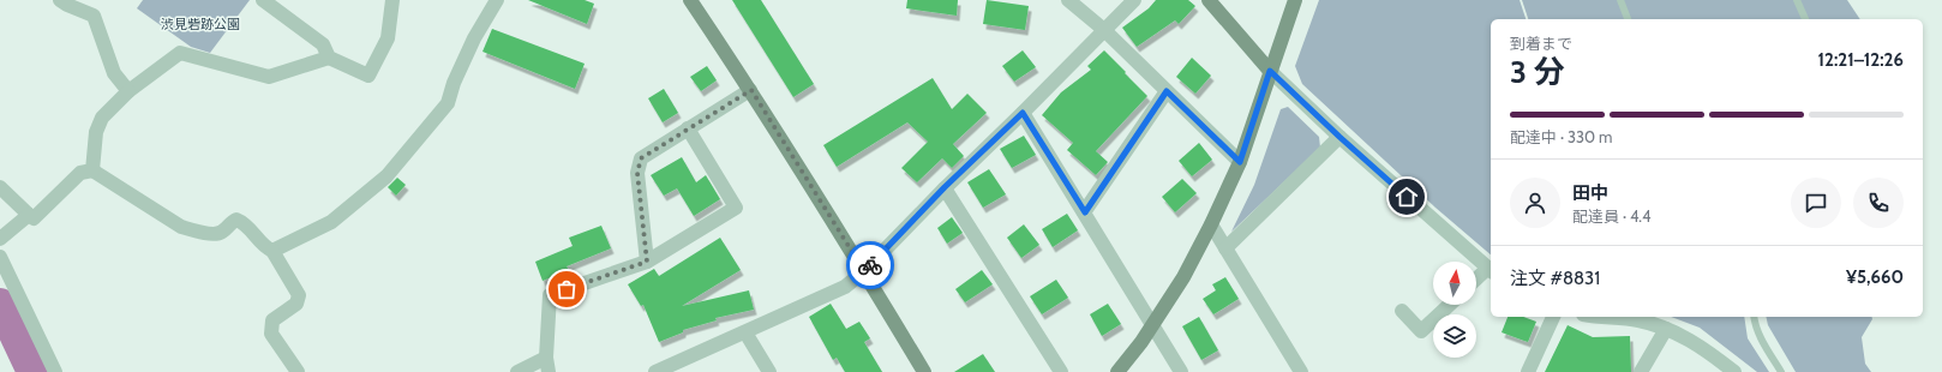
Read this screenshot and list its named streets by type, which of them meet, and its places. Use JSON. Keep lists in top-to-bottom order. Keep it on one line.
{"parks":["渋見砦跡公園"],"north":"top","page":{"heading":["3 分","到着まで","12:21–12:26"],"panel":["田中","配達員 · 4.4","注文 #8831","¥5,660"],"bar":"配達中 · 330 m"}}
